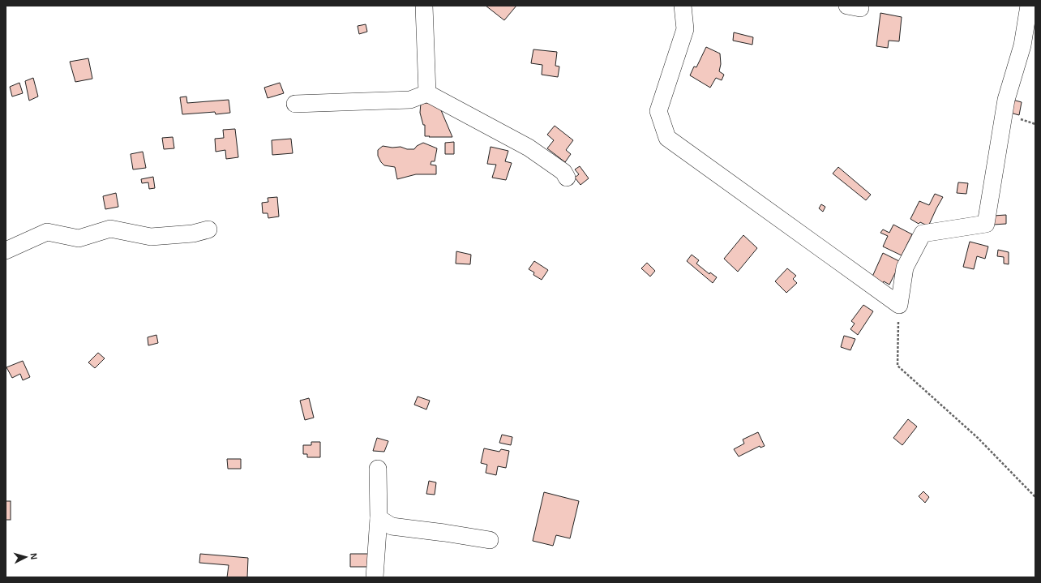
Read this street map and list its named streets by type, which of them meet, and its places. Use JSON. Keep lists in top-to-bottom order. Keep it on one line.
{"north":"right"}
